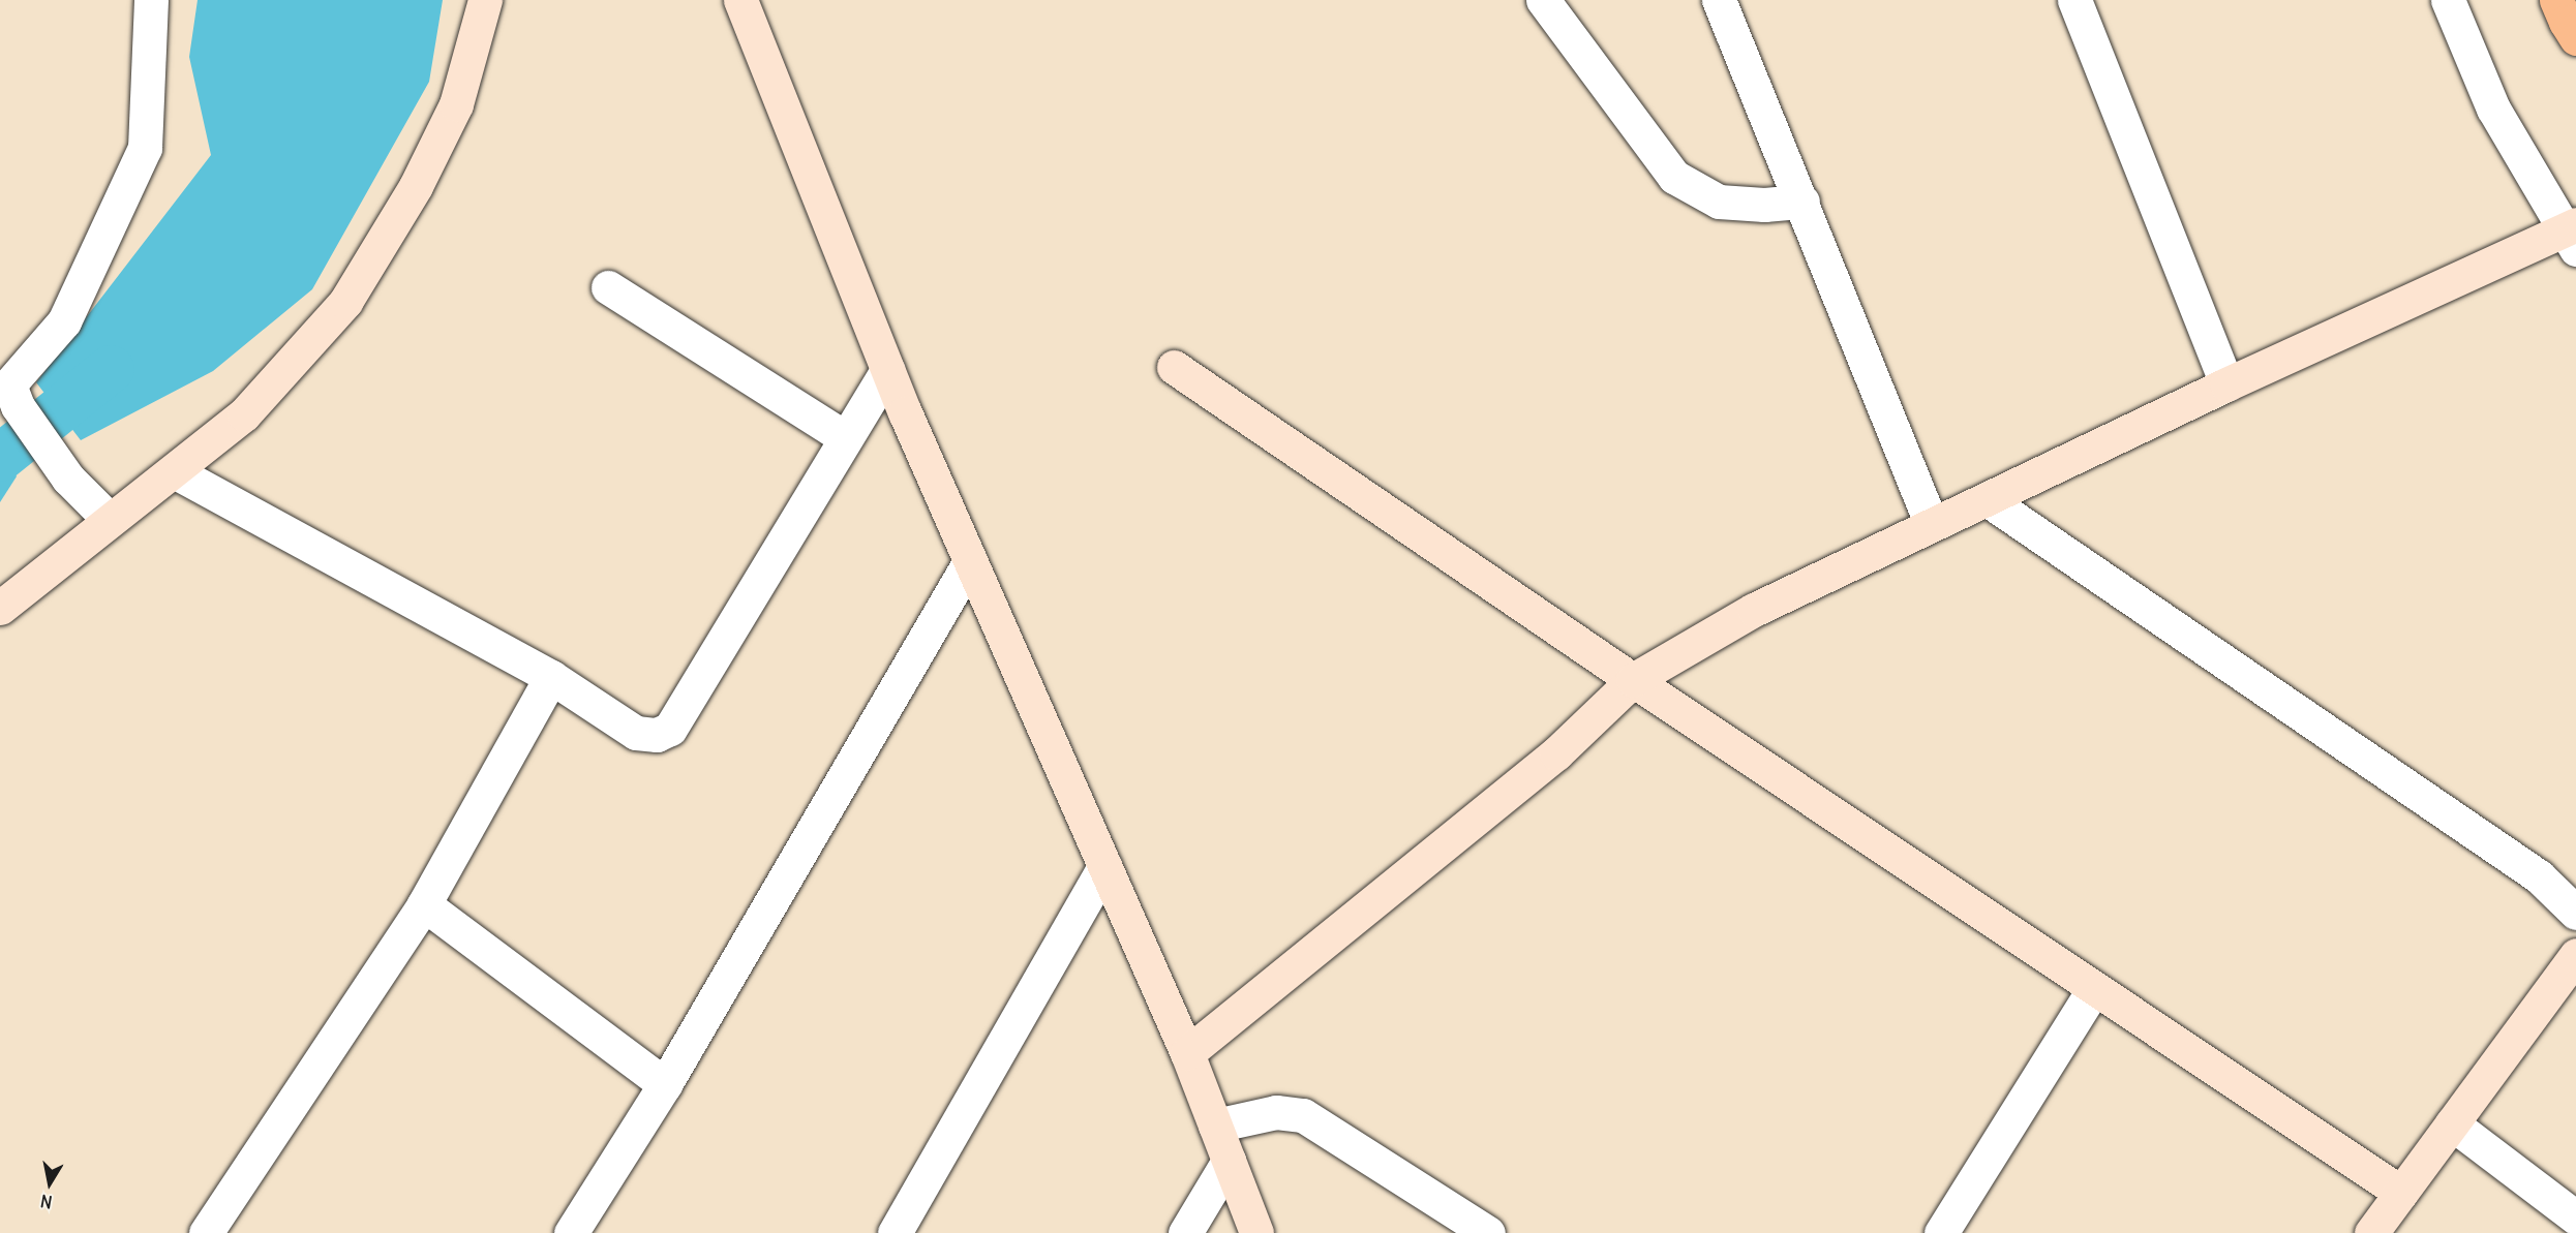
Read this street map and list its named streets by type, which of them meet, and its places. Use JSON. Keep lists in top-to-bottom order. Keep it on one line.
{"north":"bottom"}
